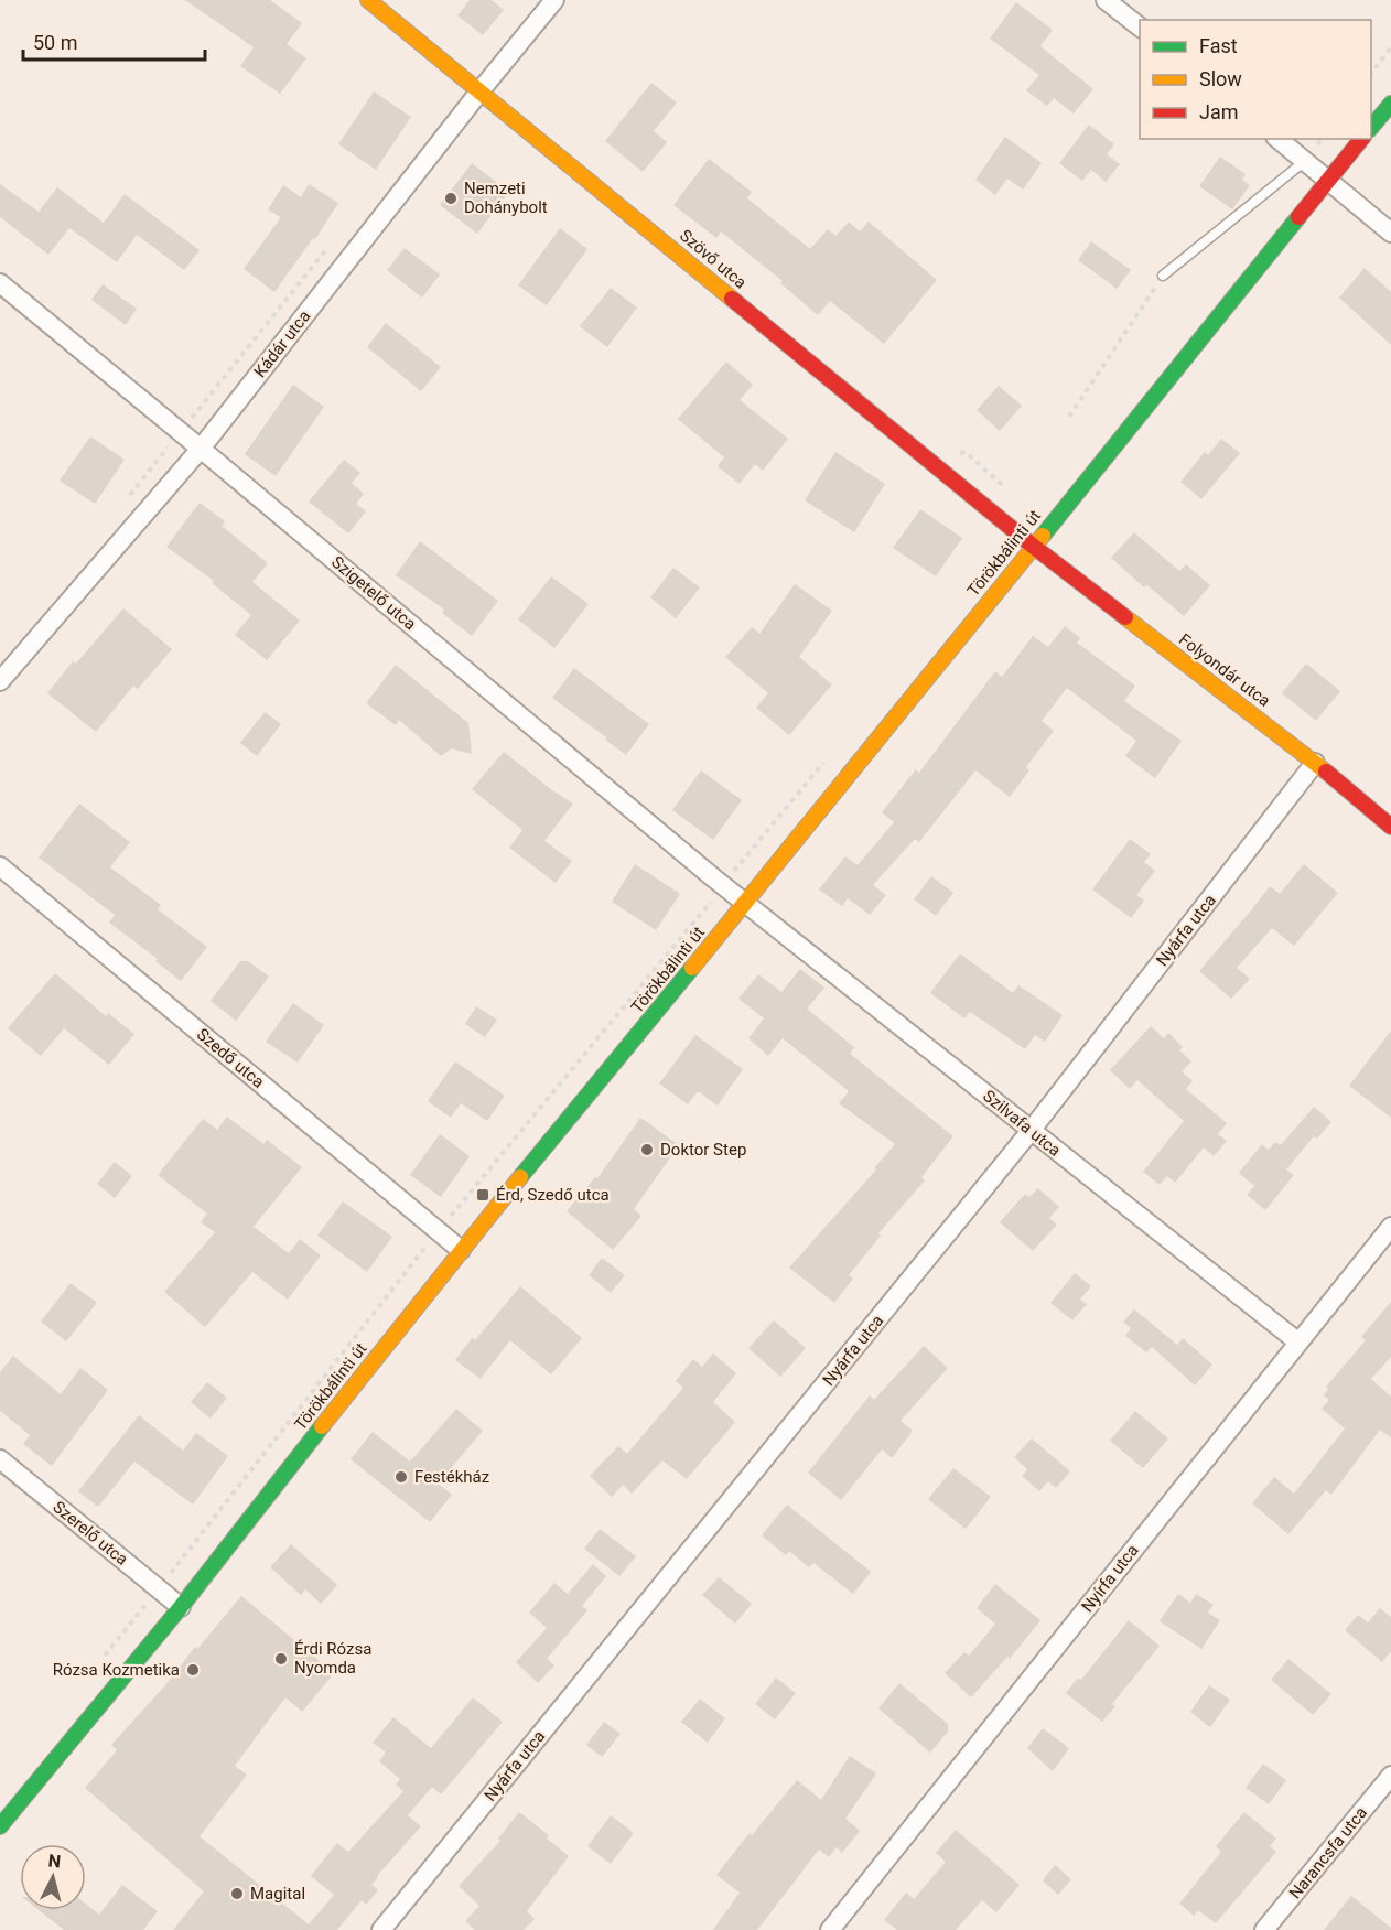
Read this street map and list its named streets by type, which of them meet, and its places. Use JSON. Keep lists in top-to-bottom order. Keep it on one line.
{"streets":{"main road":["Szövő utca","Törökbálinti út","Folyondár utca"],"street":["Kádár utca","Szigetelő utca","Nyárfa utca","Szedő utca","Szilvafa utca","Szerelő utca","Nyírfa utca","Narancsfa utca"]},"crossings":[["Szövő utca","Kádár utca"],["Szövő utca","Törökbálinti út"],["Szövő utca","Folyondár utca"],["Kádár utca","Szigetelő utca"],["Törökbálinti út","Szigetelő utca"],["Törökbálinti út","Folyondár utca"],["Törökbálinti út","Szedő utca"],["Törökbálinti út","Szilvafa utca"],["Törökbálinti út","Szerelő utca"],["Szigetelő utca","Szilvafa utca"],["Folyondár utca","Nyárfa utca"],["Nyárfa utca","Szilvafa utca"],["Szilvafa utca","Nyírfa utca"]],"places":{"other":["Nemzeti Dohánybolt","Doktor Step","Festékház","Érdi Rózsa Nyomda","Rózsa Kozmetika","Magital"],"transit":["Érd, Szedő utca"]},"legend":["Fast","Slow","Jam"],"scale_bar":"50 m","north":"top"}
